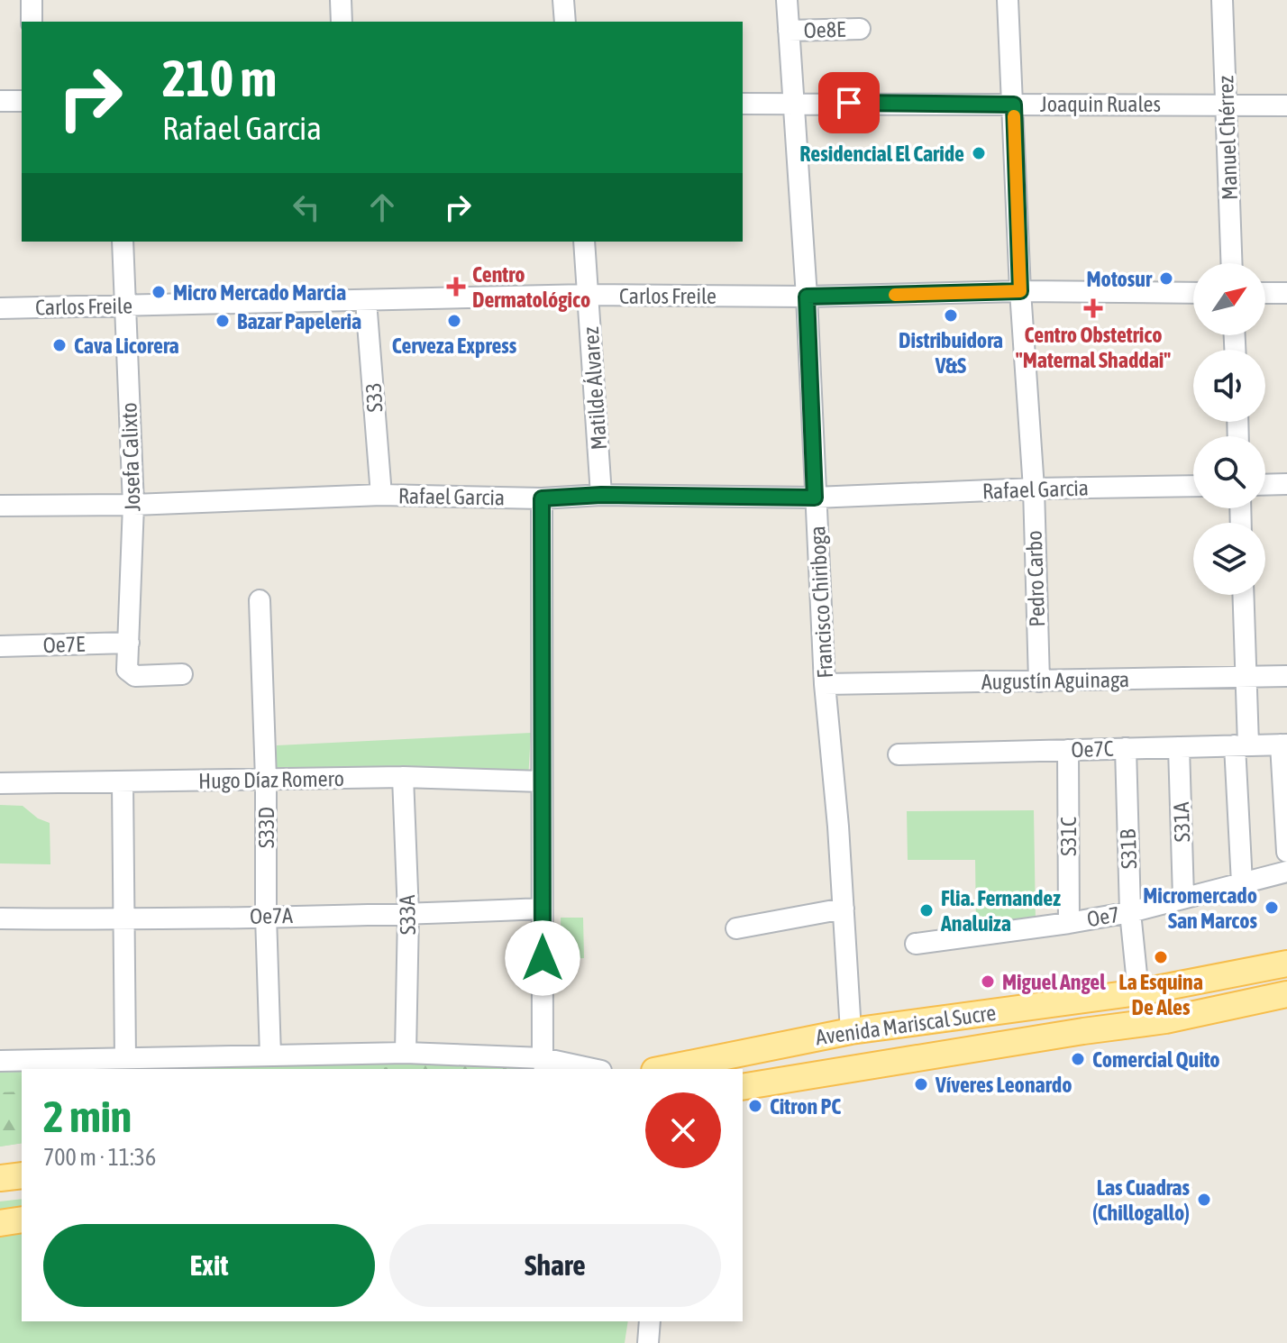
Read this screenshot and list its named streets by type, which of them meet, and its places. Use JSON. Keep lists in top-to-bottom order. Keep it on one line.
{"streets":{"main road":["Avenida Mariscal Sucre"],"street":["Oe8E","Joaquin Ruales","Manuel Chérrez","Carlos Freile","Matilde Álvarez","S33","Josefa Calixto","Rafael Garcia","Pedro Carbo","Francisco Chiriboga","Oe7E","Augustín Aguinaga","Oe7C","Hugo Díaz Romero","S31A","S33D","S31C","S31B","S33A","Oe7A","Oe7"]},"crossings":[["Oe8E","Francisco Chiriboga"],["Joaquin Ruales","Manuel Chérrez"],["Joaquin Ruales","Pedro Carbo"],["Joaquin Ruales","Francisco Chiriboga"],["Carlos Freile","Matilde Álvarez"],["Carlos Freile","S33"],["Carlos Freile","Josefa Calixto"],["Carlos Freile","Pedro Carbo"],["Carlos Freile","Francisco Chiriboga"],["Matilde Álvarez","Rafael Garcia"],["S33","Rafael Garcia"],["Josefa Calixto","Rafael Garcia"],["Josefa Calixto","Oe7E"],["Rafael Garcia","Pedro Carbo"],["Rafael Garcia","Francisco Chiriboga"],["Pedro Carbo","Augustín Aguinaga"],["Francisco Chiriboga","Augustín Aguinaga"],["Francisco Chiriboga","Avenida Mariscal Sucre"],["Oe7C","S31A"],["Oe7C","S31C"],["Oe7C","S31B"],["Hugo Díaz Romero","S33D"],["Hugo Díaz Romero","S33A"],["S31A","Oe7"],["S33D","Oe7A"],["S31C","Oe7"],["S31B","Oe7"],["S31B","Avenida Mariscal Sucre"],["S33A","Oe7A"]],"places":{"other":["Residencial El Caride","Motosur","Micro Mercado Marcia","Distribuidora V&S","Bazar Papeleria","Cerveza Express","Cava Licorera","Micromercado San Marcos","Flia. Fernandez Analuiza","La Esquina De Ales","Miguel Angel","Comercial Quito","Víveres Leonardo","Citron PC","Las Cuadras (Chillogallo)"],"health":["Centro Dermatológico","Centro Obstetrico \"Maternal Shaddai\""]},"north":"top right","page":{"turn":["210 m","Rafael Garcia"],"heading":["2 min","700 m · 11:36"],"buttons":["Exit","Share"]}}
